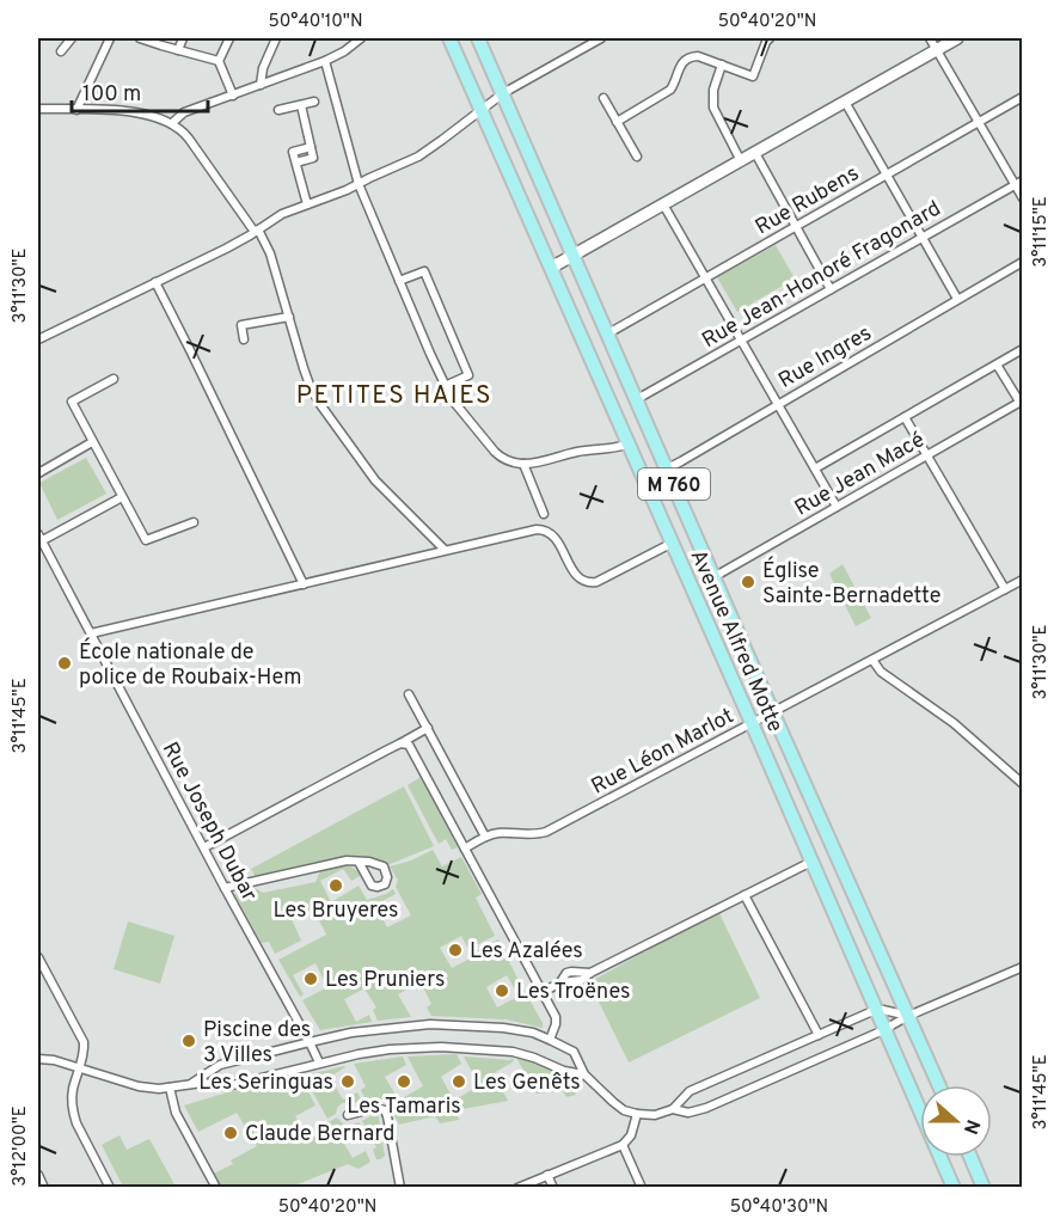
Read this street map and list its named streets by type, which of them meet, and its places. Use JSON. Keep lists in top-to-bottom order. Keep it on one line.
{"streets":{"main road":["M 760","Avenue Alfred Motte"],"street":["Rue Rubens","Rue Jean-Honoré Fragonard","Rue Ingres","Rue Jean Macé","Rue Léon Marlot","Rue Joseph Dubar"]},"crossings":[["Rue Rubens","Avenue Alfred Motte"],["Rue Jean-Honoré Fragonard","Avenue Alfred Motte"],["Rue Ingres","Avenue Alfred Motte"],["Rue Jean Macé","Avenue Alfred Motte"],["Avenue Alfred Motte","Rue Léon Marlot"]],"districts":["PETITES HAIES"],"places":["Église Sainte-Bernadette","École nationale de police de Roubaix-Hem","Les Bruyeres","Les Azalées","Les Pruniers","Les Troënes","Piscine des 3 Villes","Les Seringuas","Les Tamaris","Les Genêts","Claude Bernard"],"scale_bar":"100 m","north":"right","coordinates":["50°40'10\"N","50°40'20\"N","3°11'15\"E","3°11'30\"E","3°11'45\"E","3°12'00\"E","50°40'30\"N"]}
